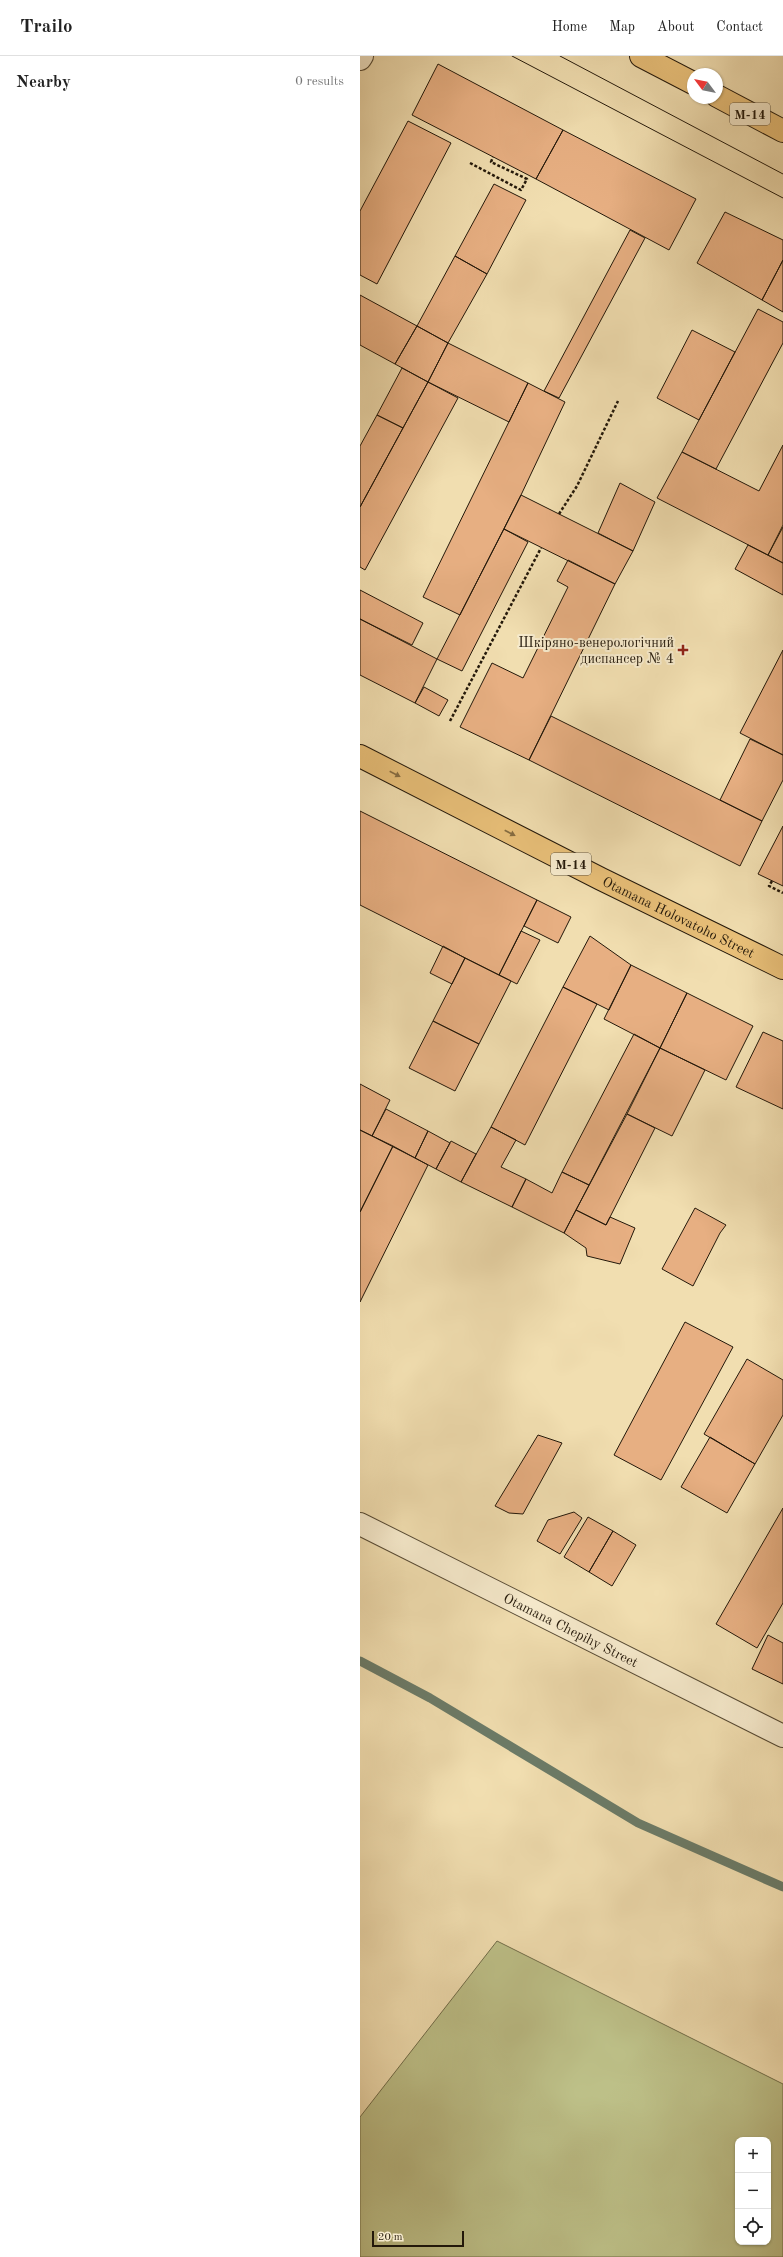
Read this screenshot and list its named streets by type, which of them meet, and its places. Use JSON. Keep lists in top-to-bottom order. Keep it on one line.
{"streets":{"main road":["М-14","Otamana Holovatoho Street"],"street":["Otamana Chepihy Street"]},"one_way":["Otamana Holovatoho Street"],"places":{"health":["Шкіряно-венерологічний диспансер № 4"]},"scale_bar":"20 m","north":"top left","page":{"header":"Trailo","nav":["Home","Map","About","Contact"],"heading":["Nearby","0 results"],"map_buttons":["+","−"],"scale":"20 m"}}
